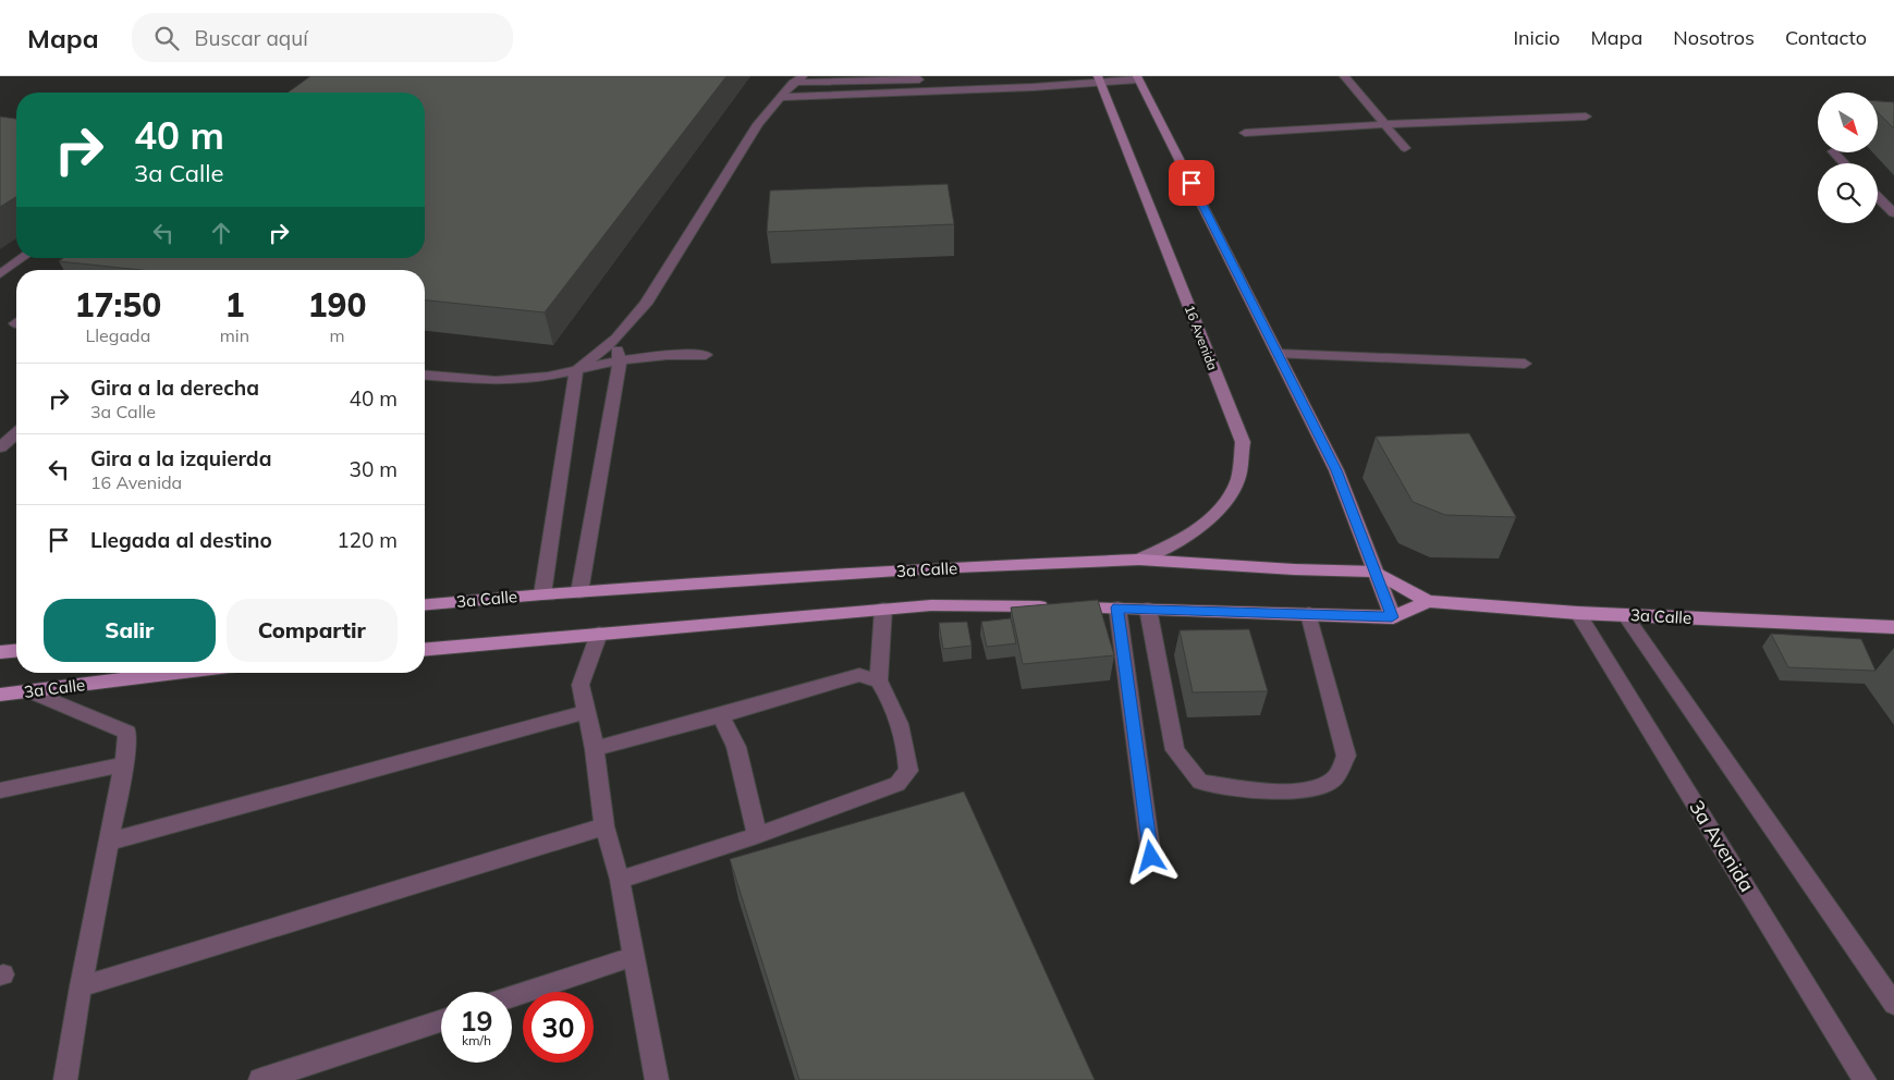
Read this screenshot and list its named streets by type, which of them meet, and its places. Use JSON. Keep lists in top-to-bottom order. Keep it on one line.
{"streets":{"main road":["16 Avenida","3a Calle"],"street":["3a Avenida"]},"crossings":[["16 Avenida","3a Calle"],["3a Calle","3a Avenida"]],"north":"bottom right","page":{"header":"Mapa","search":"Buscar aquí","nav":["Inicio","Mapa","Nosotros","Contacto"],"turn":["40 m","3a Calle"],"eta":["17:50","Llegada","1","min","190","m"],"list":[{"name":"Gira a la derecha","note":"3a Calle","value":"40 m"},{"name":"Gira a la izquierda","note":"16 Avenida","value":"30 m"},{"name":"Llegada al destino","value":"120 m"}],"buttons":["Salir","Compartir"],"speed":"19 km/h","limit":"30"}}
